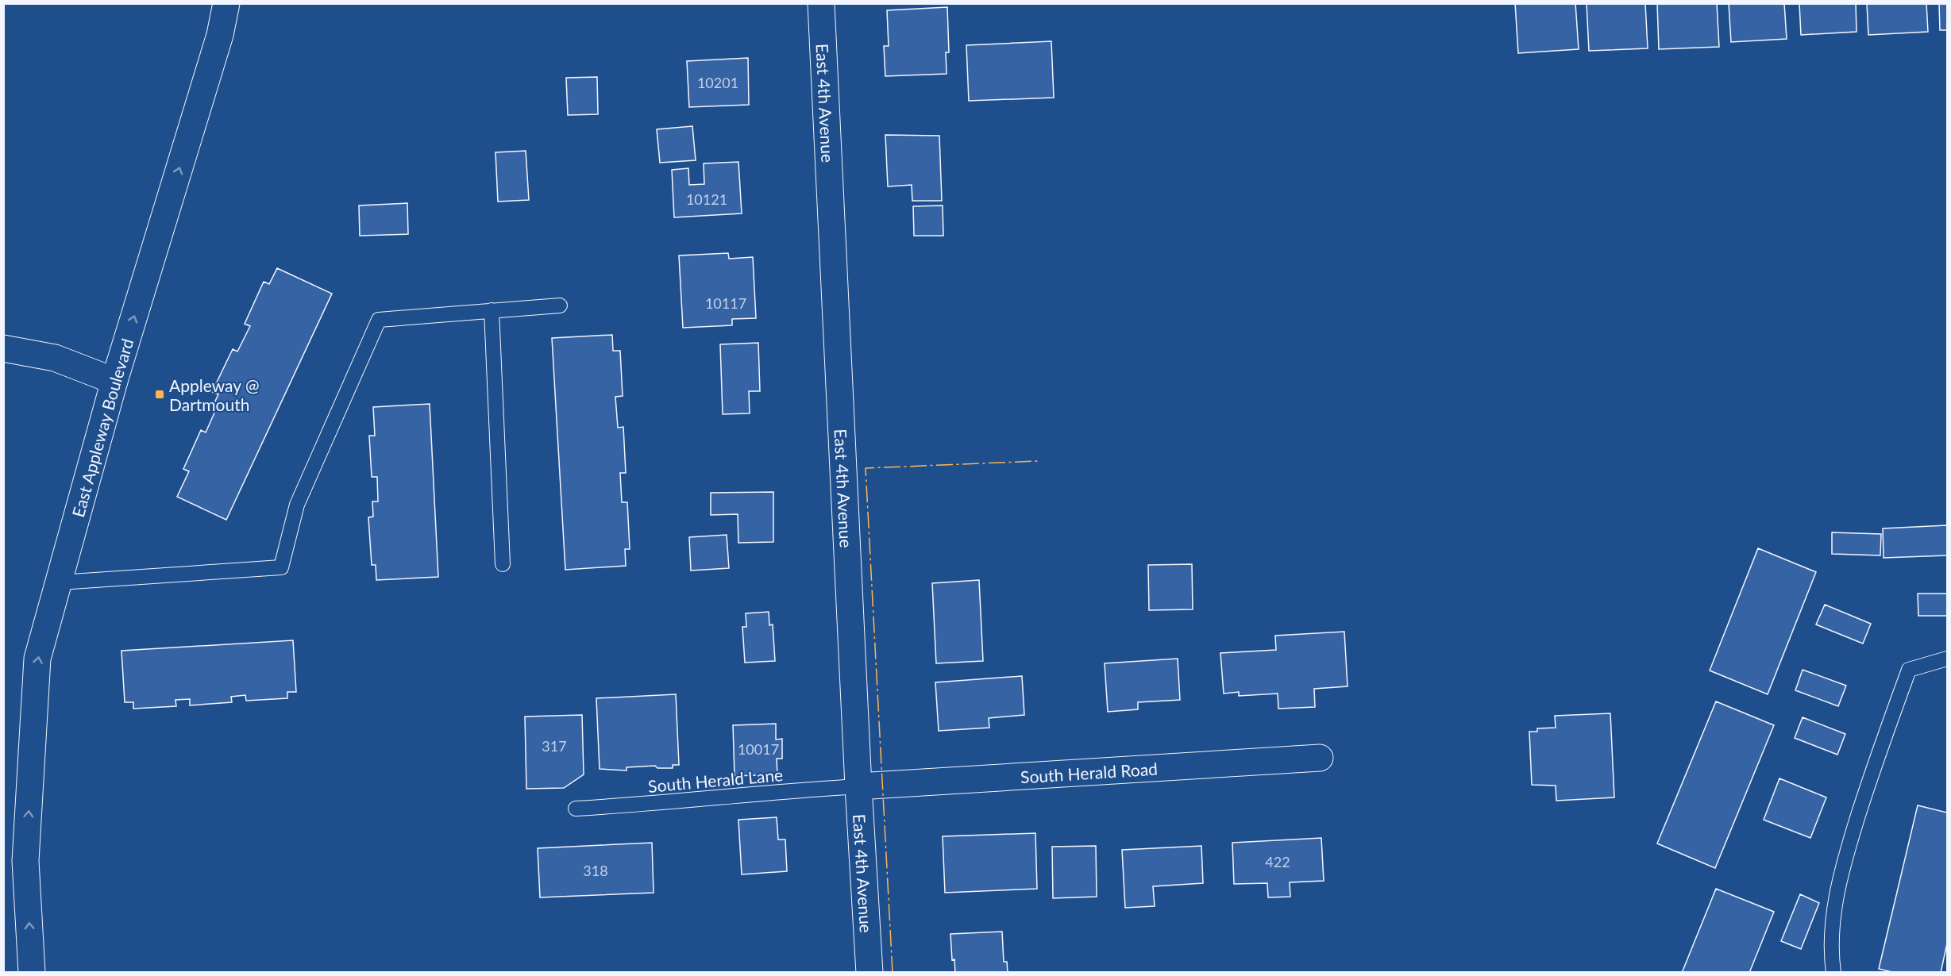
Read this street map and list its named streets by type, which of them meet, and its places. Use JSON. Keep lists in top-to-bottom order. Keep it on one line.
{"streets":{"street":["East 4th Avenue","East Appleway Boulevard","South Herald Road"],"lane":["South Herald Lane"]},"crossings":[["East 4th Avenue","South Herald Road"],["East 4th Avenue","South Herald Lane"],["South Herald Road","South Herald Lane"]],"one_way":["East Appleway Boulevard"],"places":{"transit":["Appleway @ Dartmouth"]},"house_numbers":["10201","10121","10117","317","10017","422","318"]}
